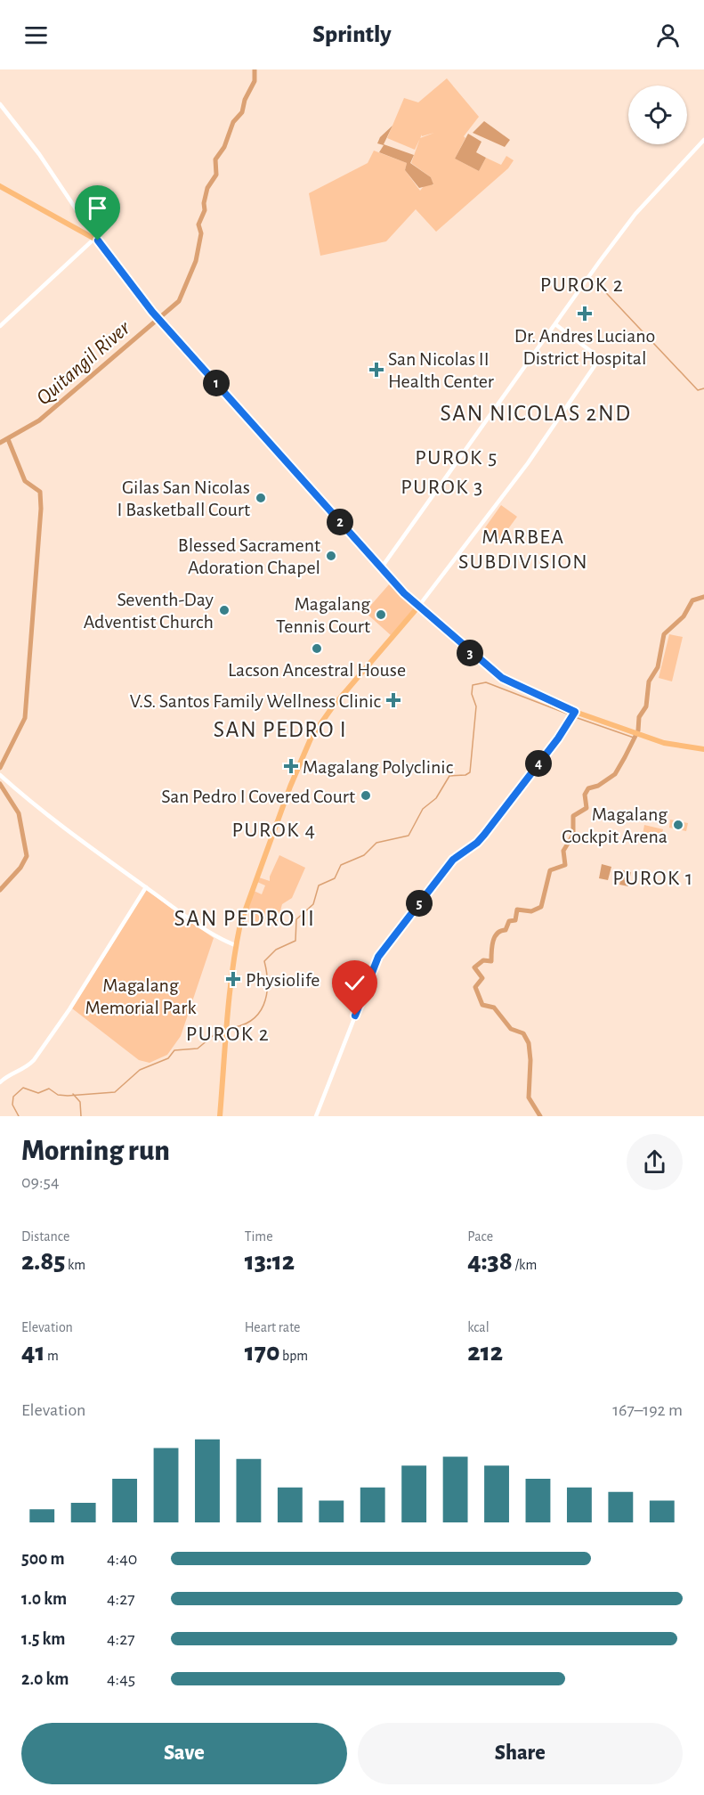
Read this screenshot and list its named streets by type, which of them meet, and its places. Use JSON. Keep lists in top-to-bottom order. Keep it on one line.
{"districts":["PUROK 2","SAN NICOLAS 2ND","PUROK 5","PUROK 3","MARBEA SUBDIVISION","SAN PEDRO I","PUROK 4","PUROK 1","SAN PEDRO II","PUROK 2"],"water":["Quitangil River"],"parks":["Magalang Memorial Park"],"places":{"health":["Dr. Andres Luciano District Hospital","San Nicolas II Health Center","V.S. Santos Family Wellness Clinic","Magalang Polyclinic","Physiolife"],"other":["Gilas San Nicolas I Basketball Court","Blessed Sacrament Adoration Chapel","Seventh-Day Adventist Church","Magalang Tennis Court","Lacson Ancestral House","San Pedro I Covered Court","Magalang Cockpit Arena"]},"page":{"header":"Sprintly","pins":["1","2","3","4","5"],"heading":["Morning run","09:54"],"stats":[["Distance","2.85 km"],["Time","13:12"],["Pace","4:38 /km"],["Elevation","41 m"],["Heart rate","170 bpm"],["kcal","212"]],"chart":["Elevation","167–192 m"],"list":[{"name":"500 m","note":"4:40"},{"name":"1.0 km","note":"4:27"},{"name":"1.5 km","note":"4:27"},{"name":"2.0 km","note":"4:45"}],"buttons":["Save","Share"]}}
